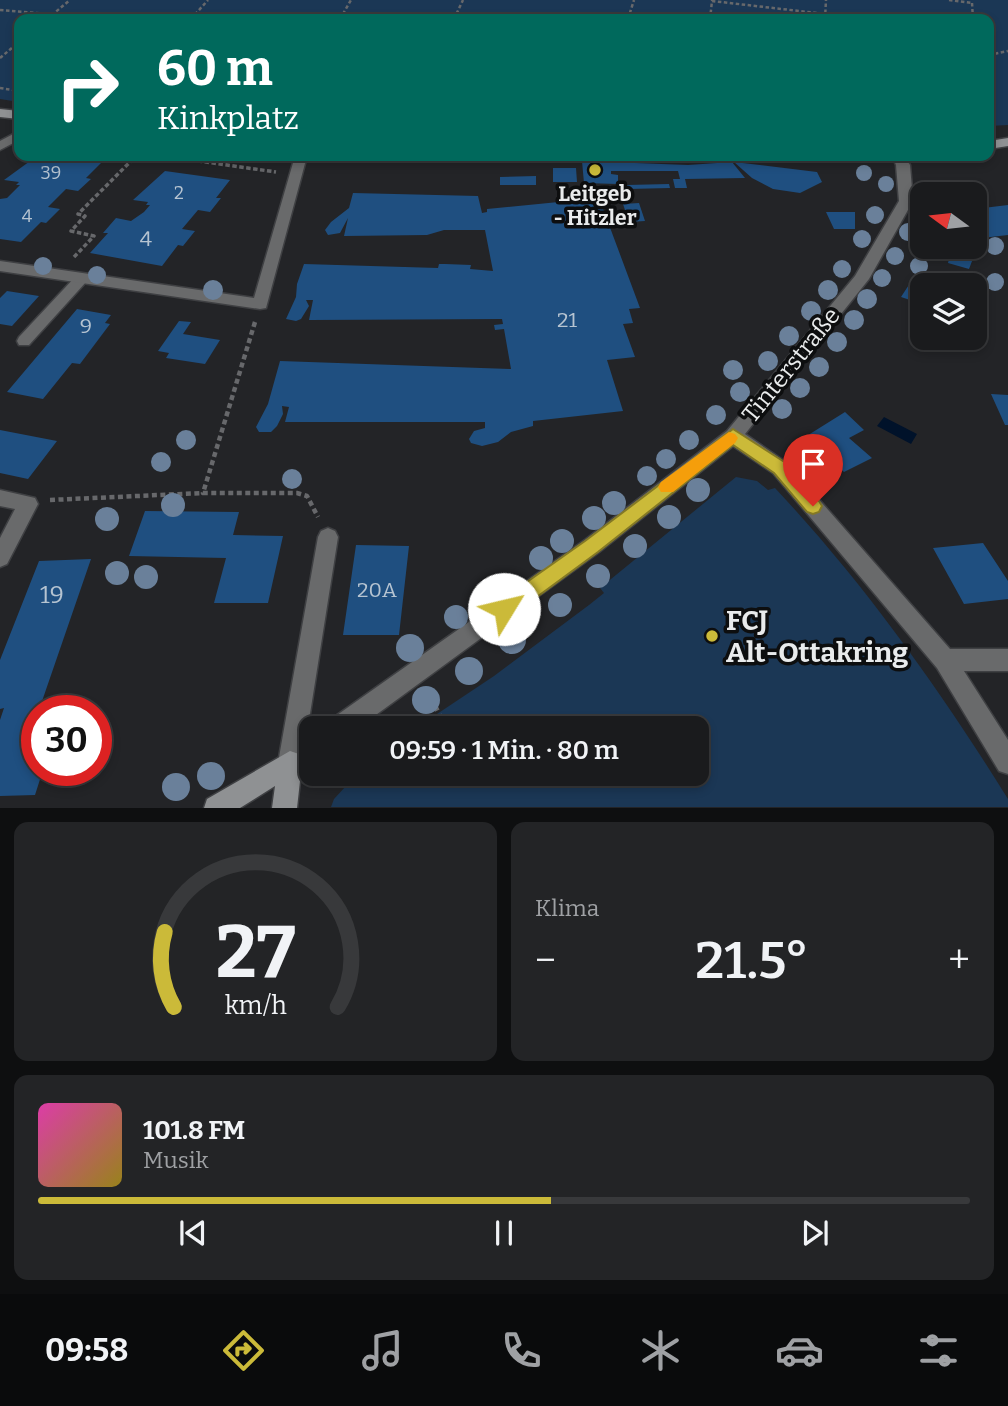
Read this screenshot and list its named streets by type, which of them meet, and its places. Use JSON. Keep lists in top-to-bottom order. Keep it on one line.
{"streets":{"street":["Tinterstraße"]},"places":["Leitgeb - Hitzler","FCJ Alt-Ottakring"],"house_numbers":["39","2","4","4","21","9","20A","19"],"north":"left","page":{"turn":["60 m","Kinkplatz"],"limit":"30","trip":"09:59 · 1 Min. · 80 m","tile":"Klima","heat":["−","21.5°","+"],"song":["101.8 FM","Musik"],"tabs":"09:58","gauge":["27","km/h"]}}
